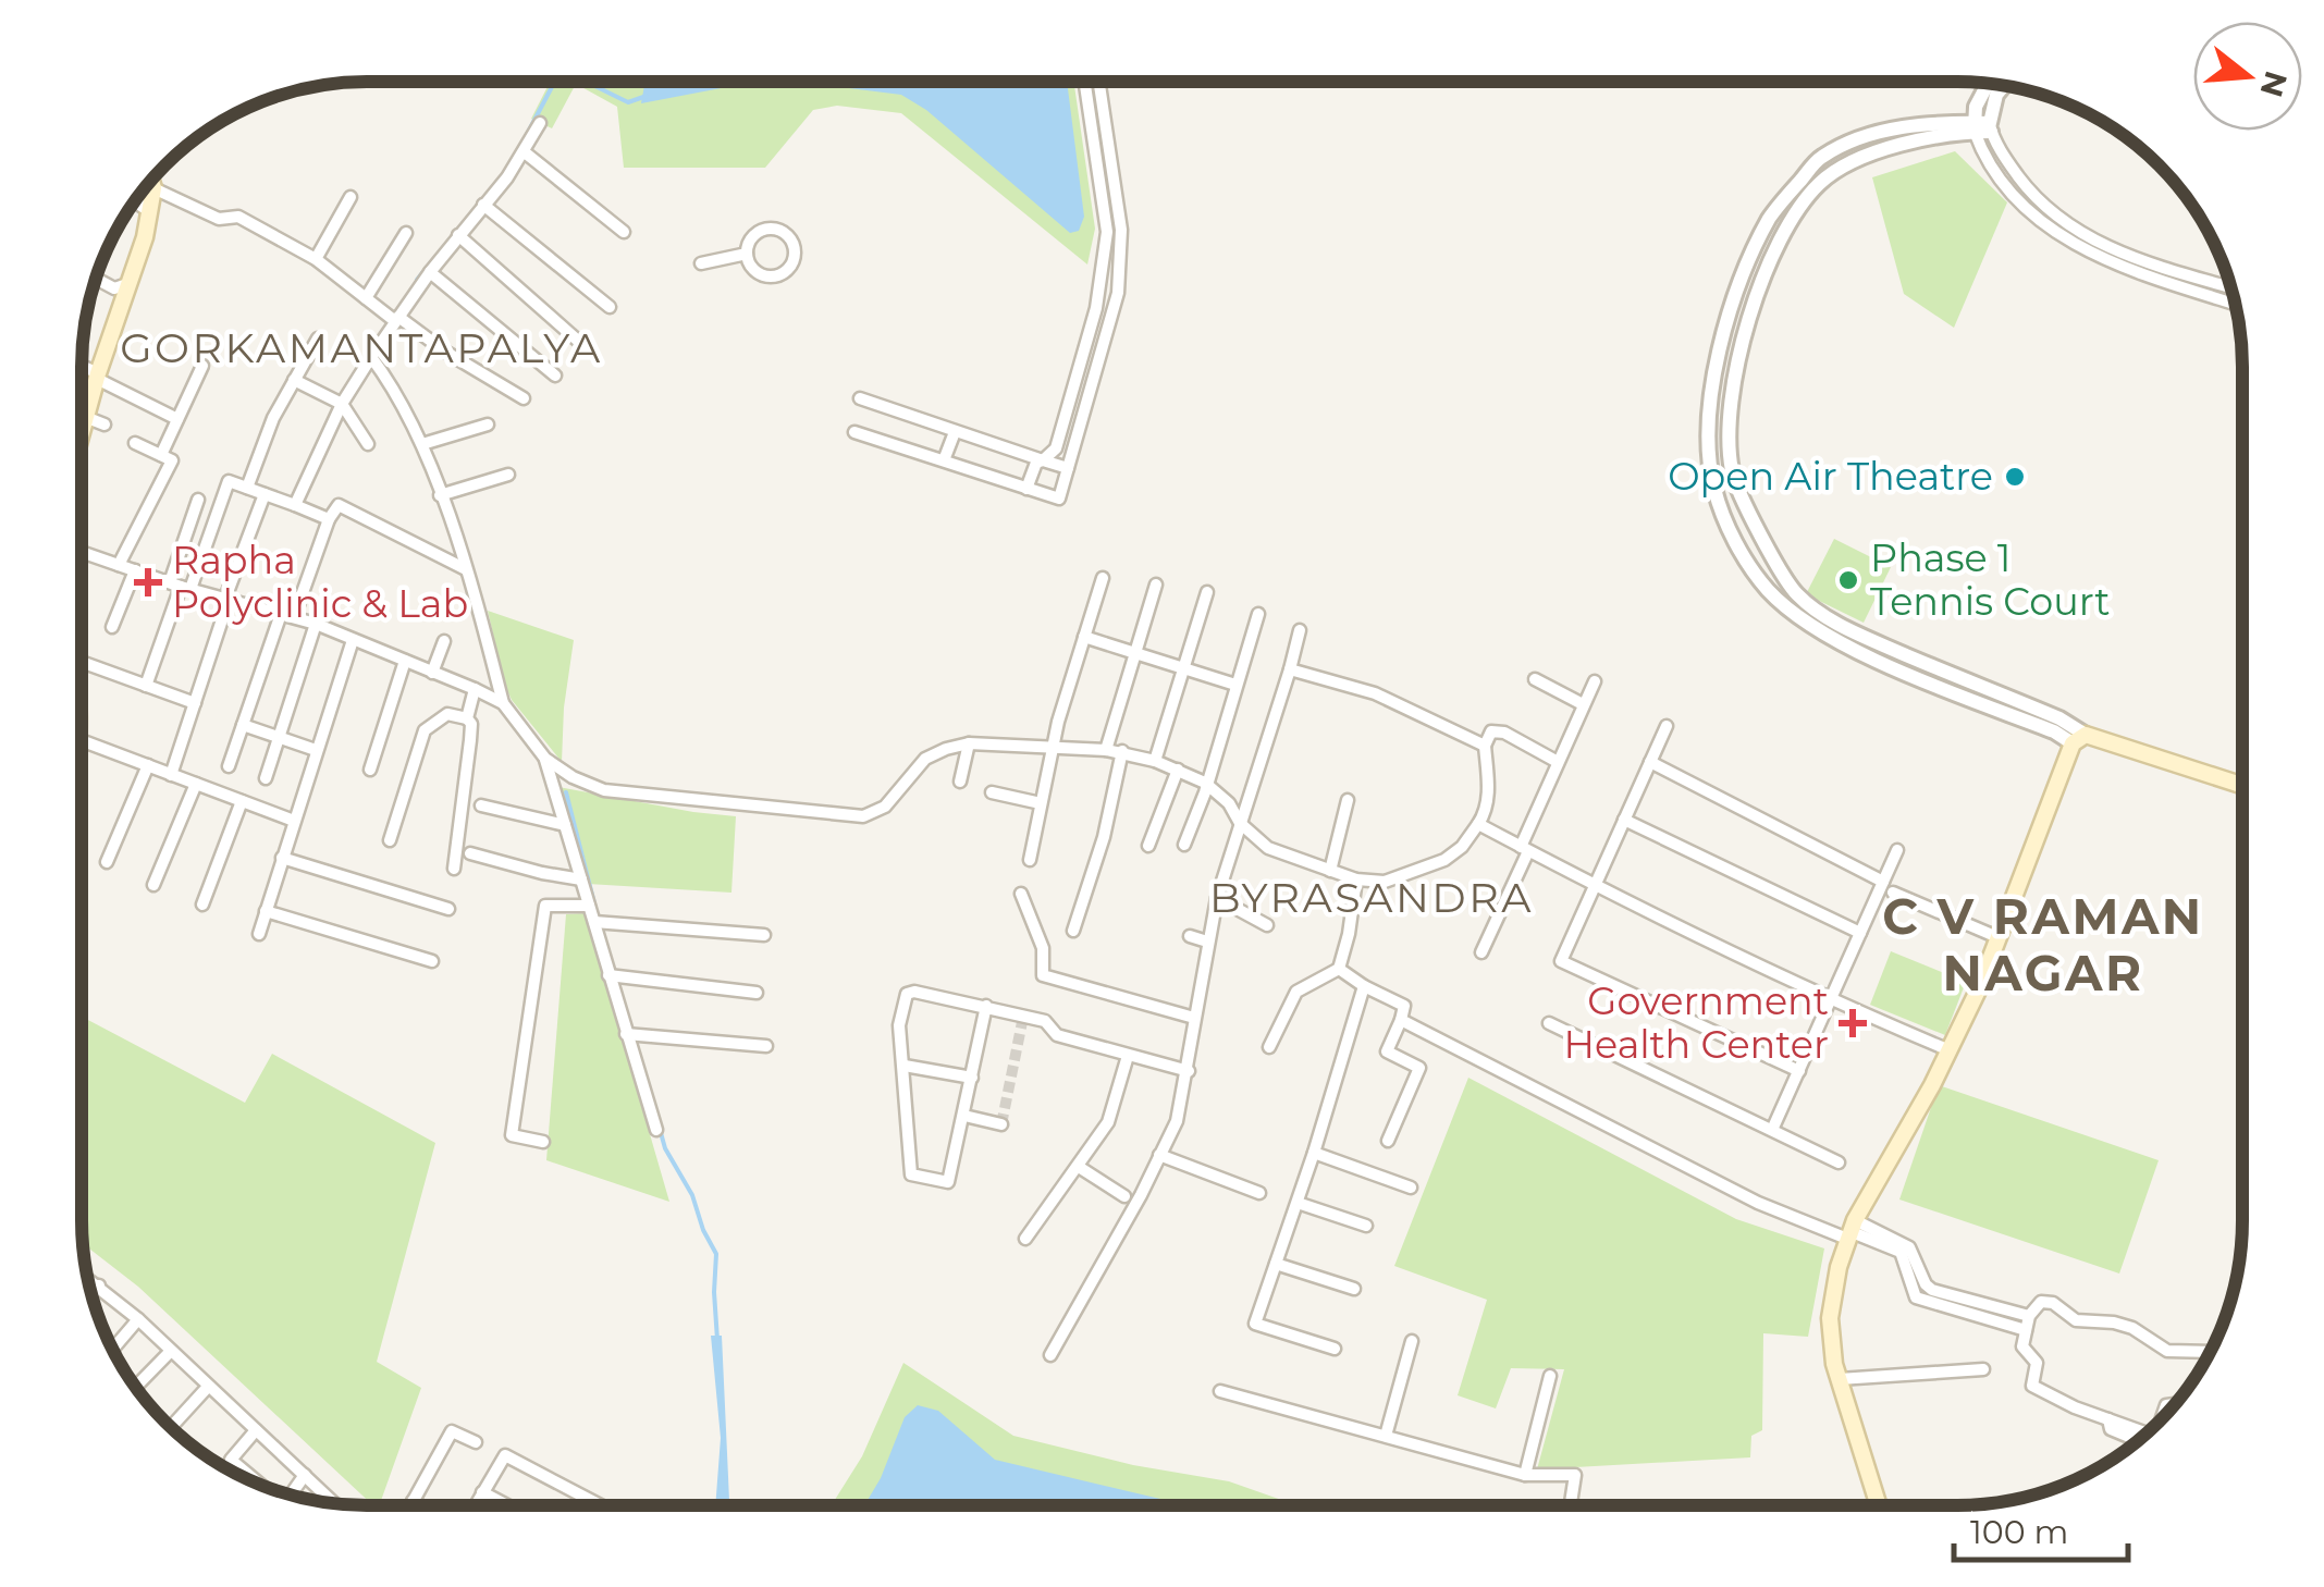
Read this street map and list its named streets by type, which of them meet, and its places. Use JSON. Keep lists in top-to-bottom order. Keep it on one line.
{"districts":["GORKAMANTAPALYA","BYRASANDRA","C V RAMAN NAGAR"],"places":{"other":["Open Air Theatre","Phase 1 Tennis Court"],"health":["Rapha Polyclinic & Lab","Government Health Center"]},"scale_bar":"100 m","north":"right"}
